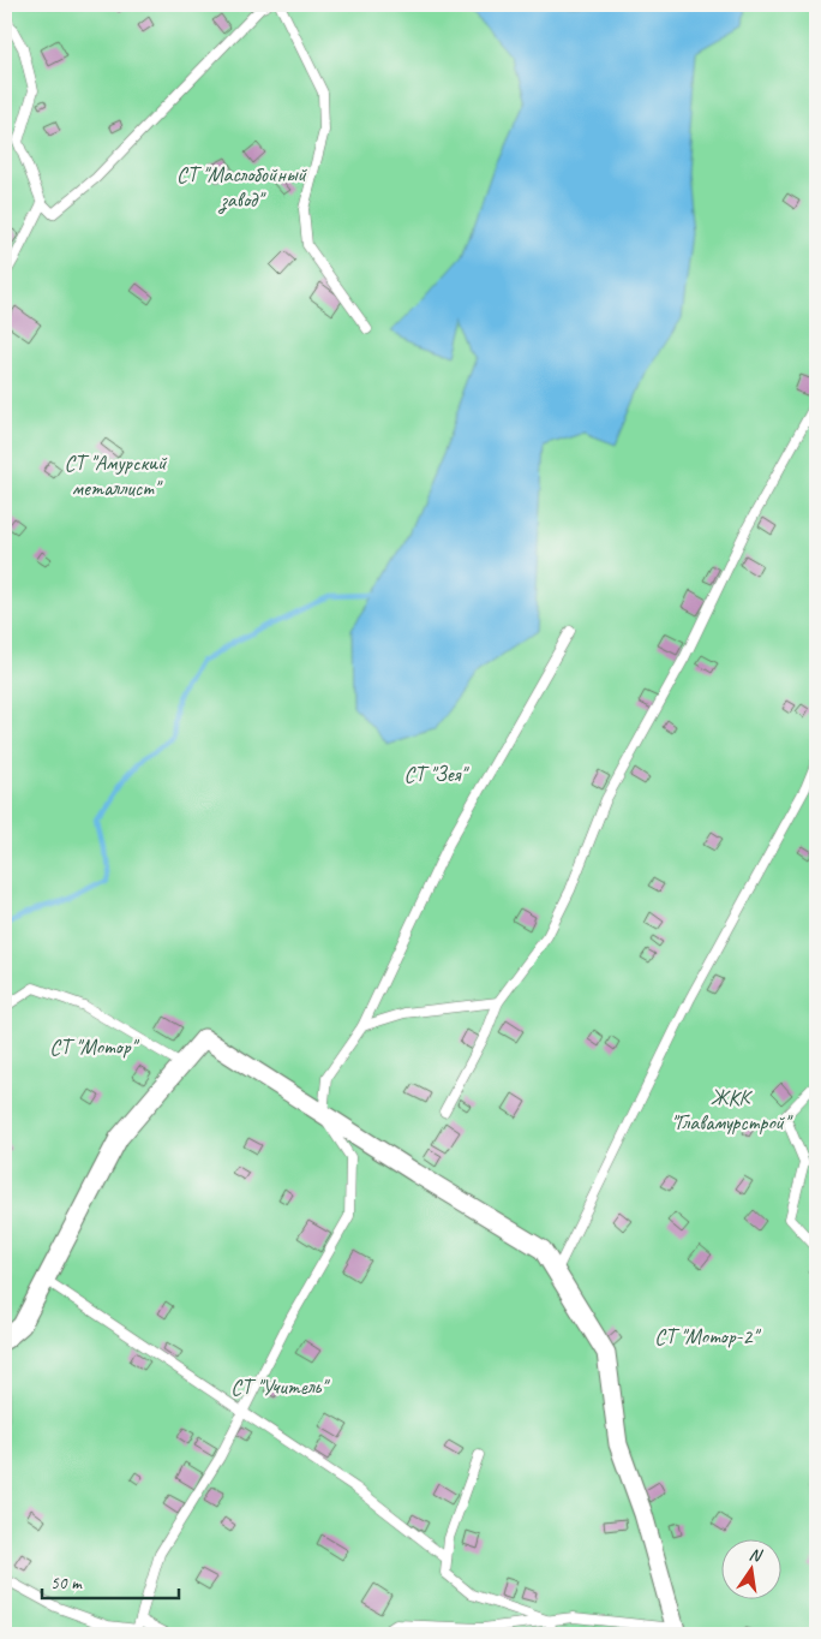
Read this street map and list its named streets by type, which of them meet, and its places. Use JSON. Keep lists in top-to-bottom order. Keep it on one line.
{"parks":["СТ \"Маслобойный завод\"","СТ \"Амурский металлист\"","СТ \"Зея\"","СТ \"Мотор\"","ЖКК \"Главамурстрой\"","СТ \"Мотор-2\"","СТ \"Учитель\""],"scale_bar":"50 m","north":"top"}
